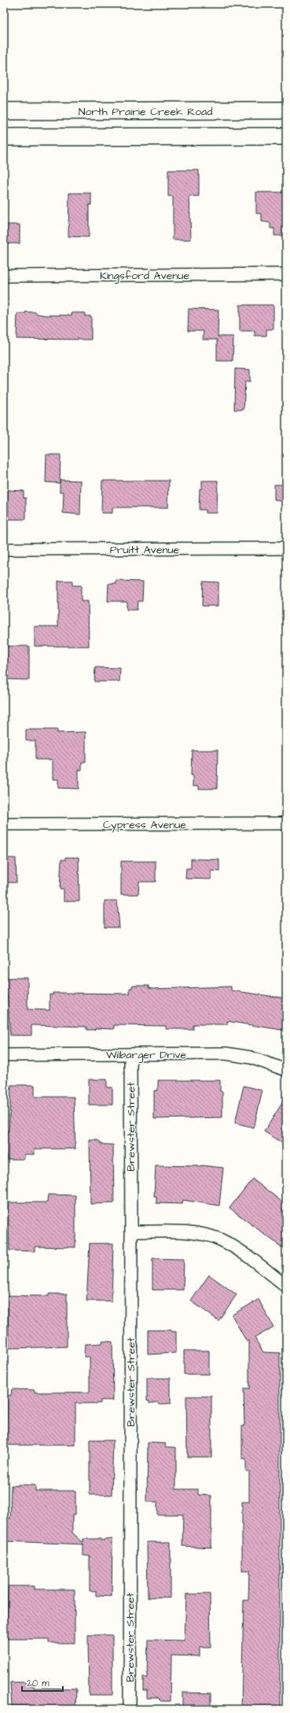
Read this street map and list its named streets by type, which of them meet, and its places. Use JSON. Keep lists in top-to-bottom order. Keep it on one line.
{"streets":{"main road":["North Prairie Creek Road"],"street":["Kingsford Avenue","Pruitt Avenue","Cypress Avenue","Wilbarger Drive","Brewster Street"]},"crossings":[["Wilbarger Drive","Brewster Street"]],"scale_bar":"20 m"}
